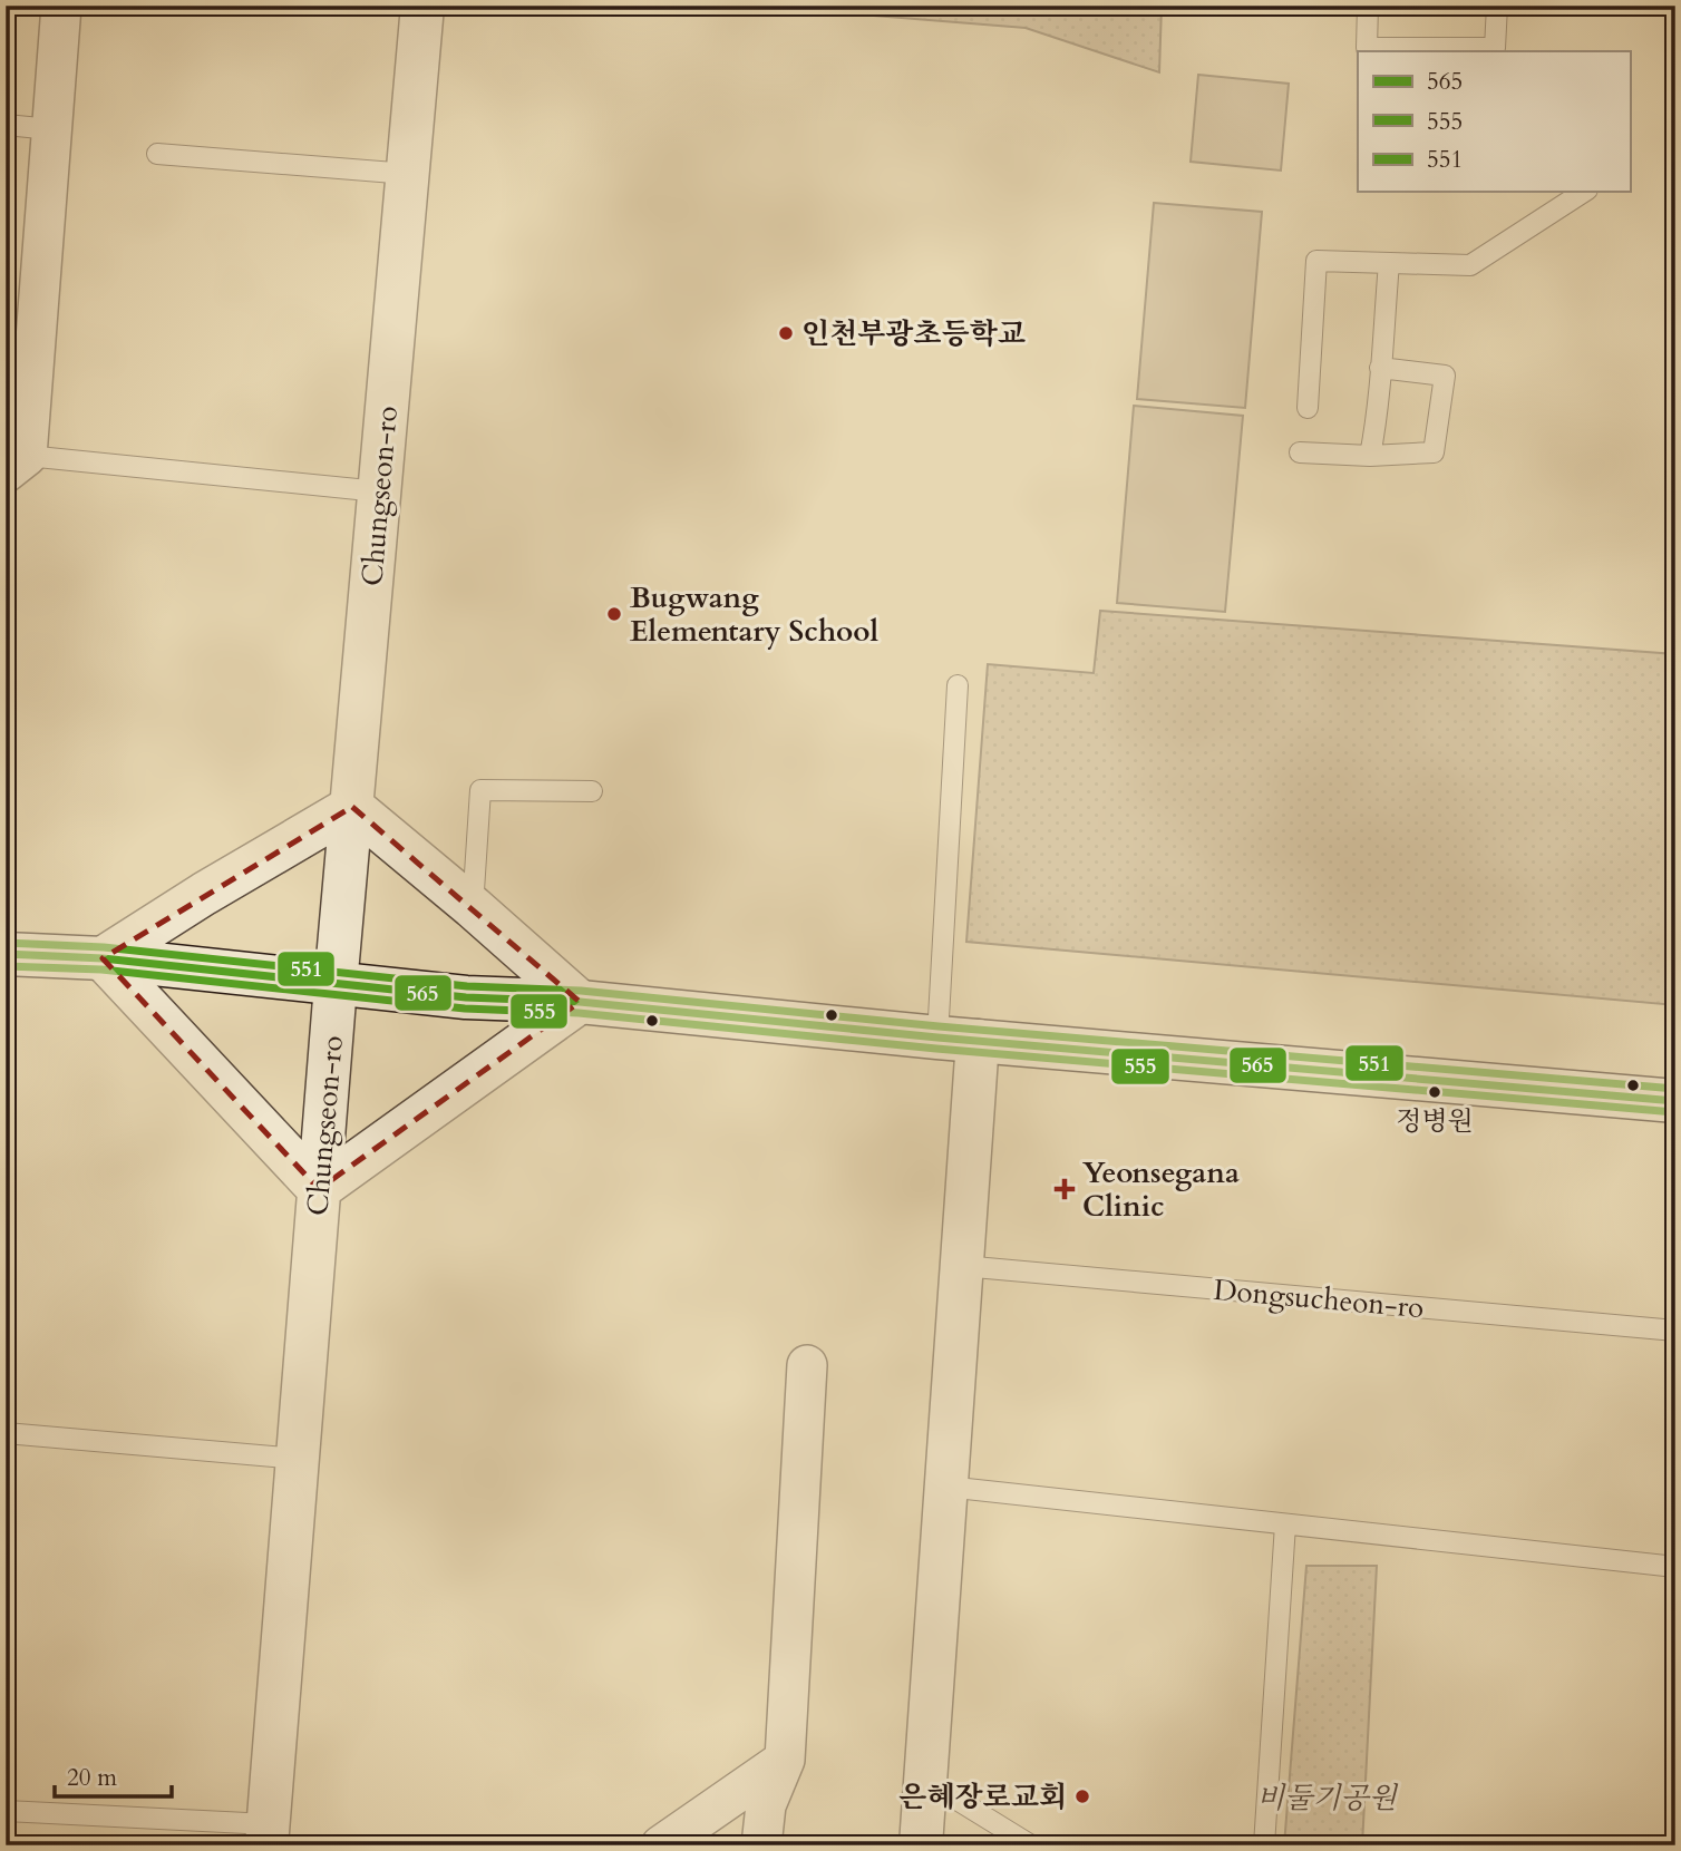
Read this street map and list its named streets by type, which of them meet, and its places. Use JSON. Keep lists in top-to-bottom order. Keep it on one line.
{"streets":{"street":["Chungseon-ro"],"lane":["Dongsucheon-ro"]},"parks":["비둘기공원"],"places":{"other":["인천부광초등학교","Bugwang Elementary School","정병원","은혜장로교회"],"health":["Yeonsegana Clinic"]},"lines":["transit line 551","transit line 565","transit line 555"],"legend":["565","555","551"],"scale_bar":"20 m"}
